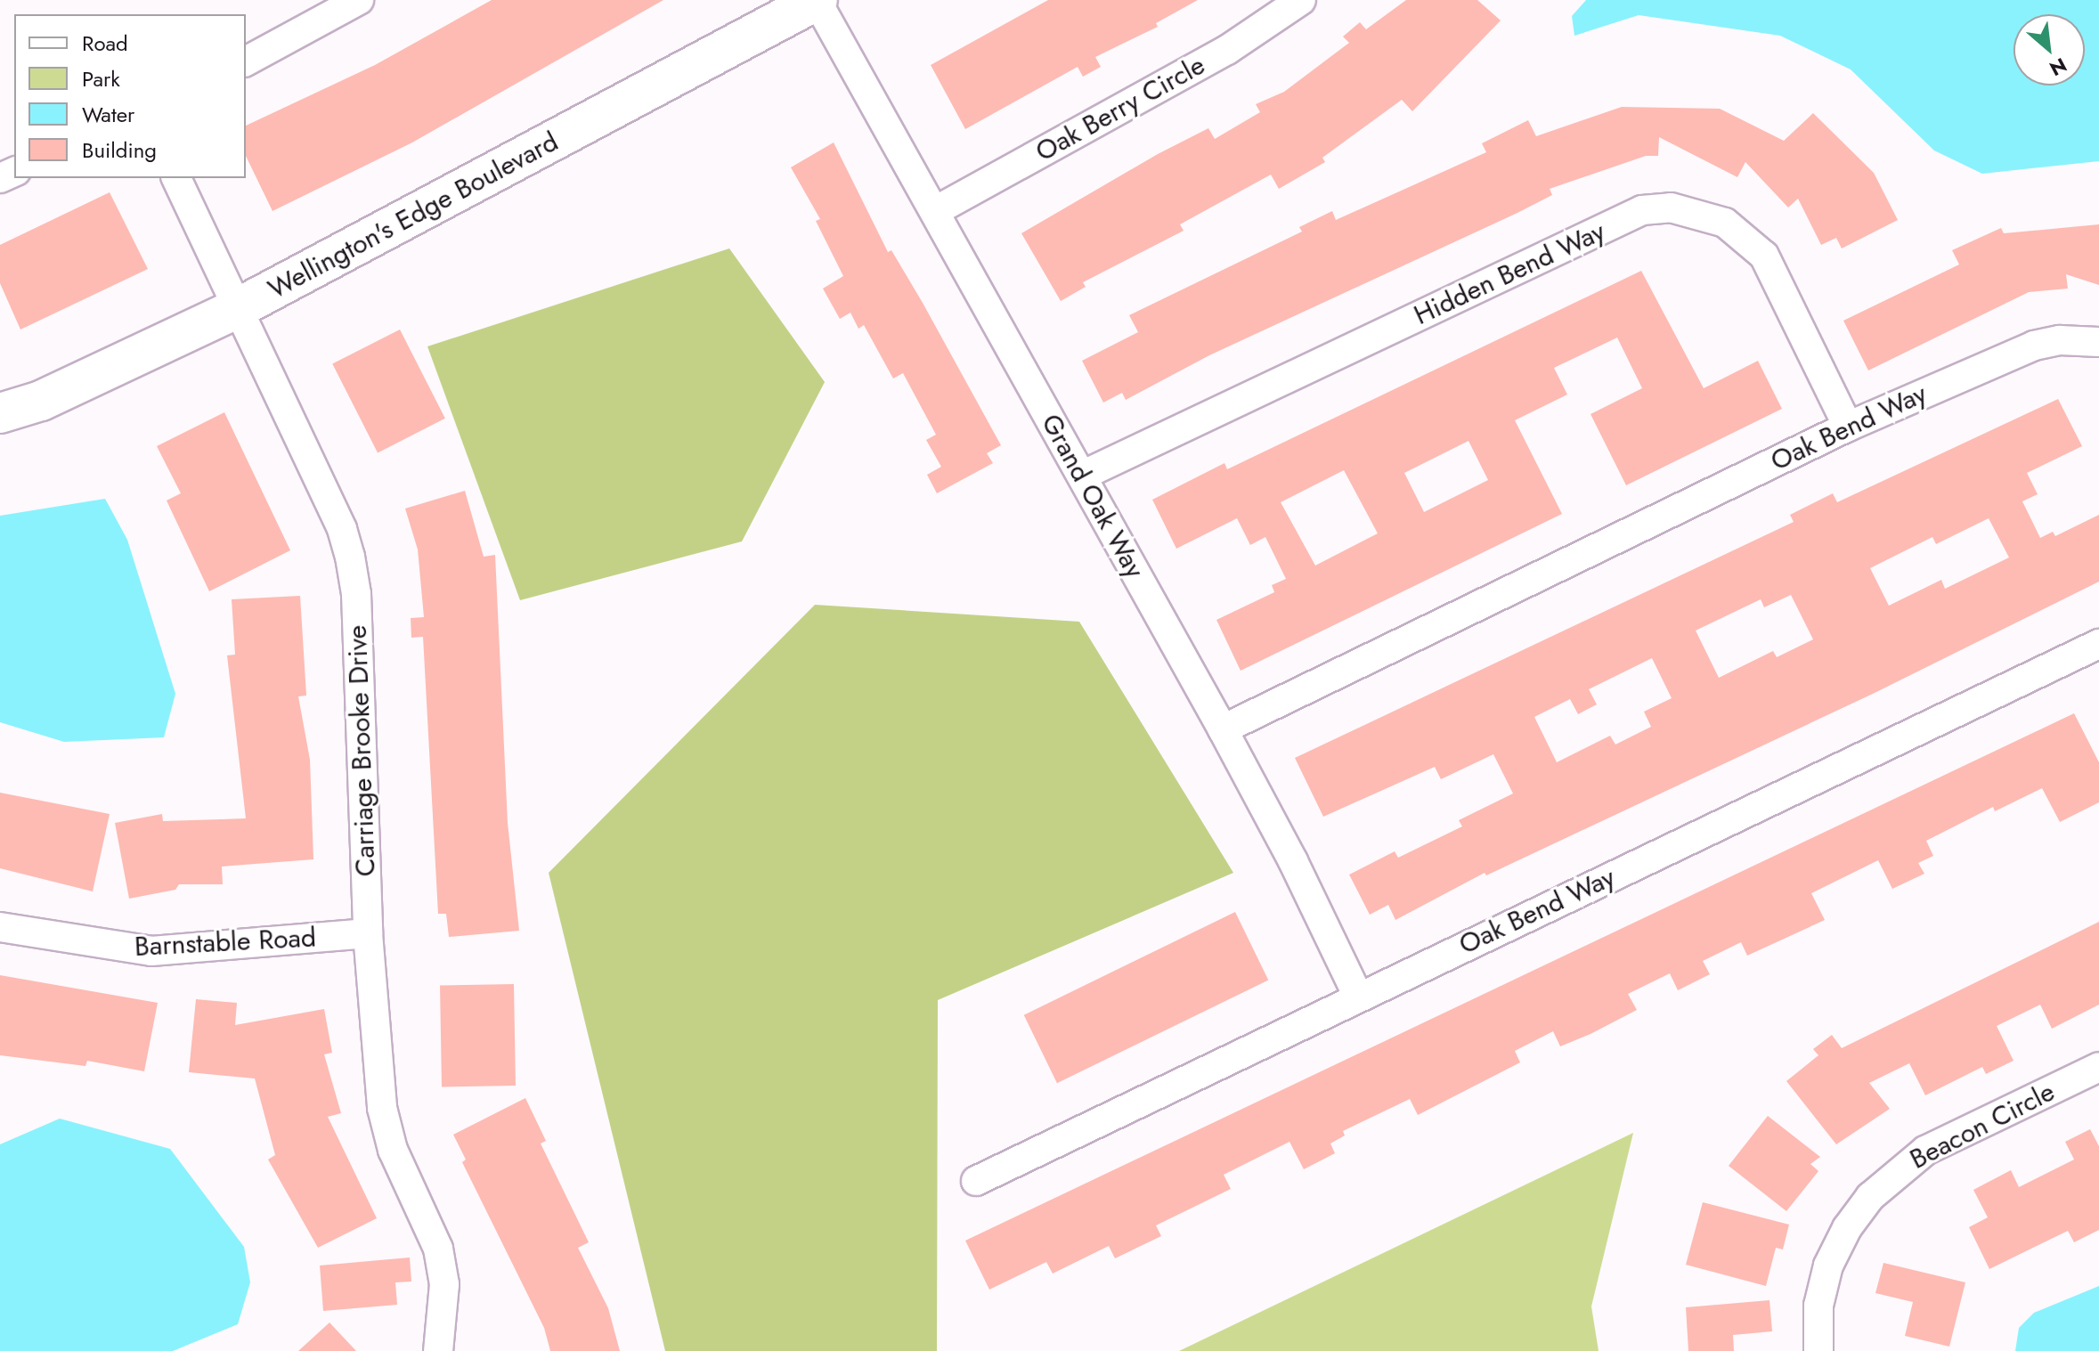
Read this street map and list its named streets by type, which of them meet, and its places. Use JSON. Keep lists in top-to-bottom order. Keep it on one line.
{"streets":{"street":["Oak Berry Circle","Wellington's Edge Boulevard","Hidden Bend Way","Oak Bend Way","Grand Oak Way","Carriage Brooke Drive","Barnstable Road","Beacon Circle"]},"crossings":[["Oak Berry Circle","Grand Oak Way"],["Wellington's Edge Boulevard","Grand Oak Way"],["Wellington's Edge Boulevard","Carriage Brooke Drive"],["Hidden Bend Way","Oak Bend Way"],["Hidden Bend Way","Grand Oak Way"],["Oak Bend Way","Grand Oak Way"],["Carriage Brooke Drive","Barnstable Road"]],"legend":["Road","Park","Water","Building"],"north":"bottom right"}
